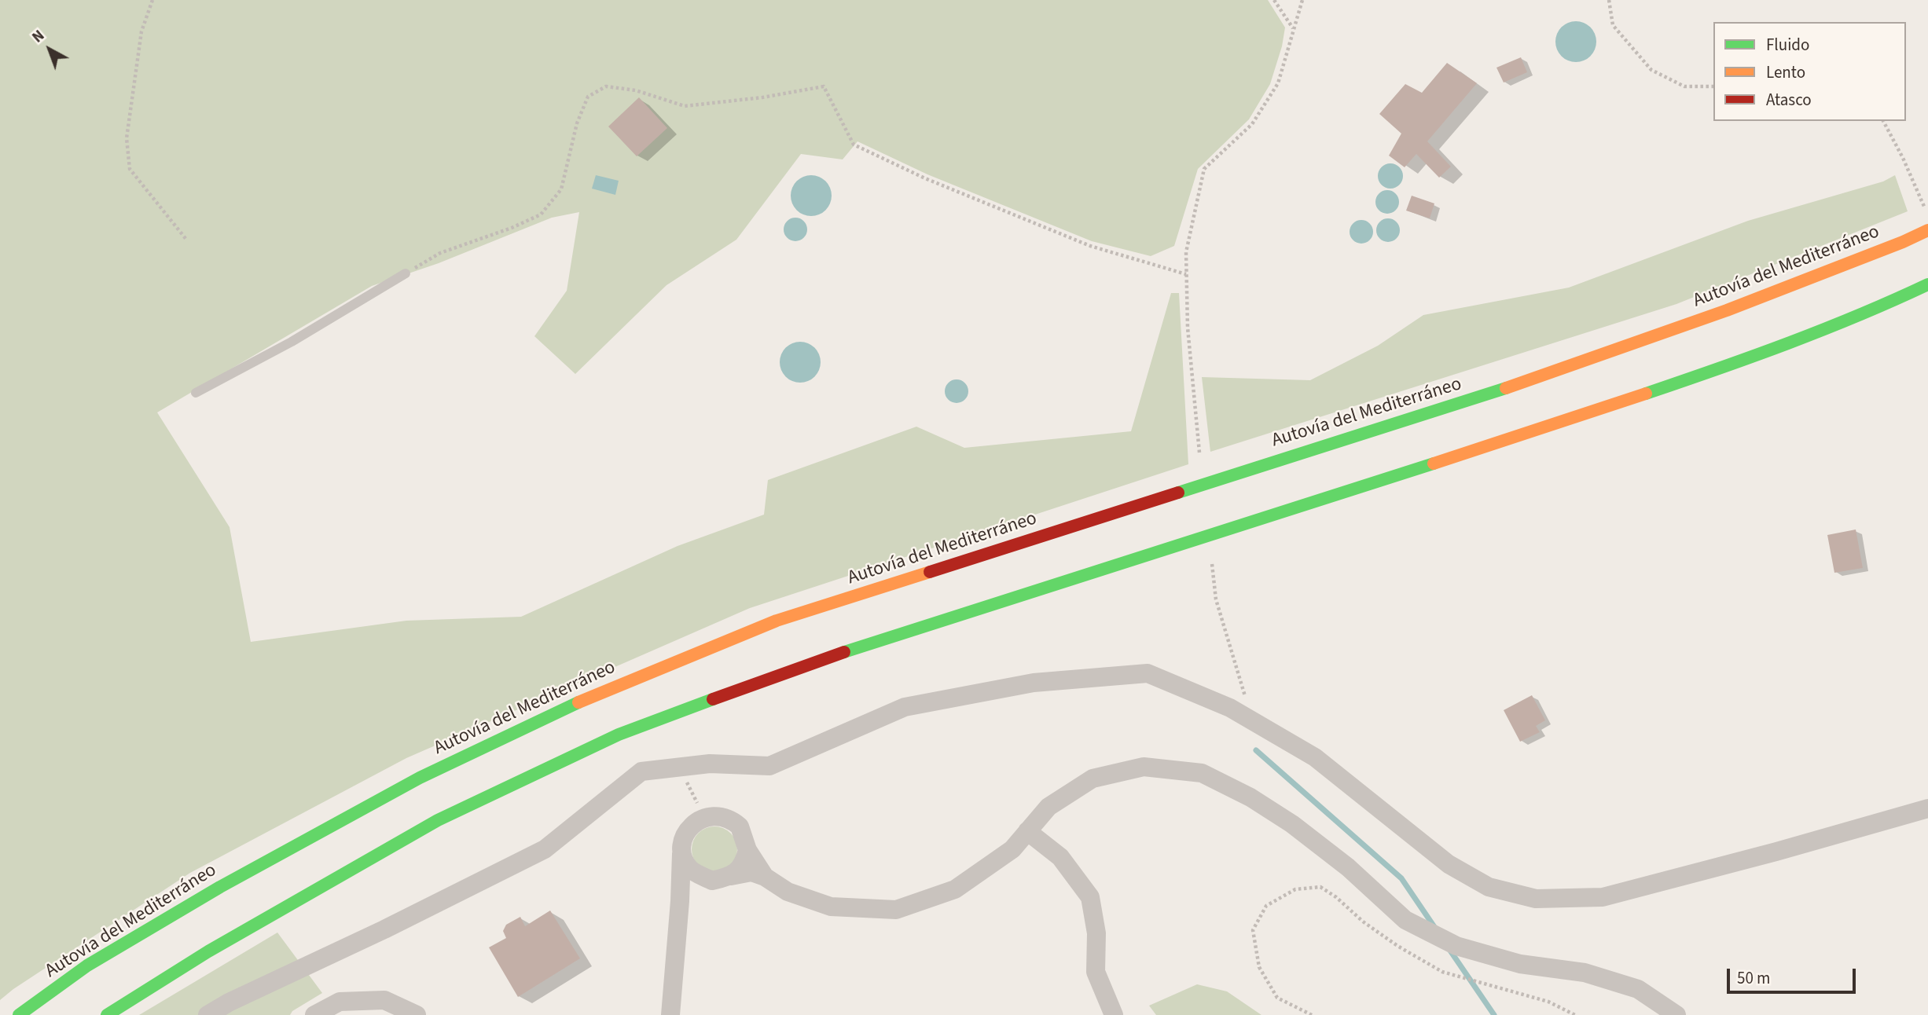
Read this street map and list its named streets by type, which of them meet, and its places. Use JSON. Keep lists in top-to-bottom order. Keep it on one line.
{"streets":{"highway":["Autovía del Mediterráneo"]},"legend":["Fluido","Lento","Atasco"],"scale_bar":"50 m","north":"top left"}
